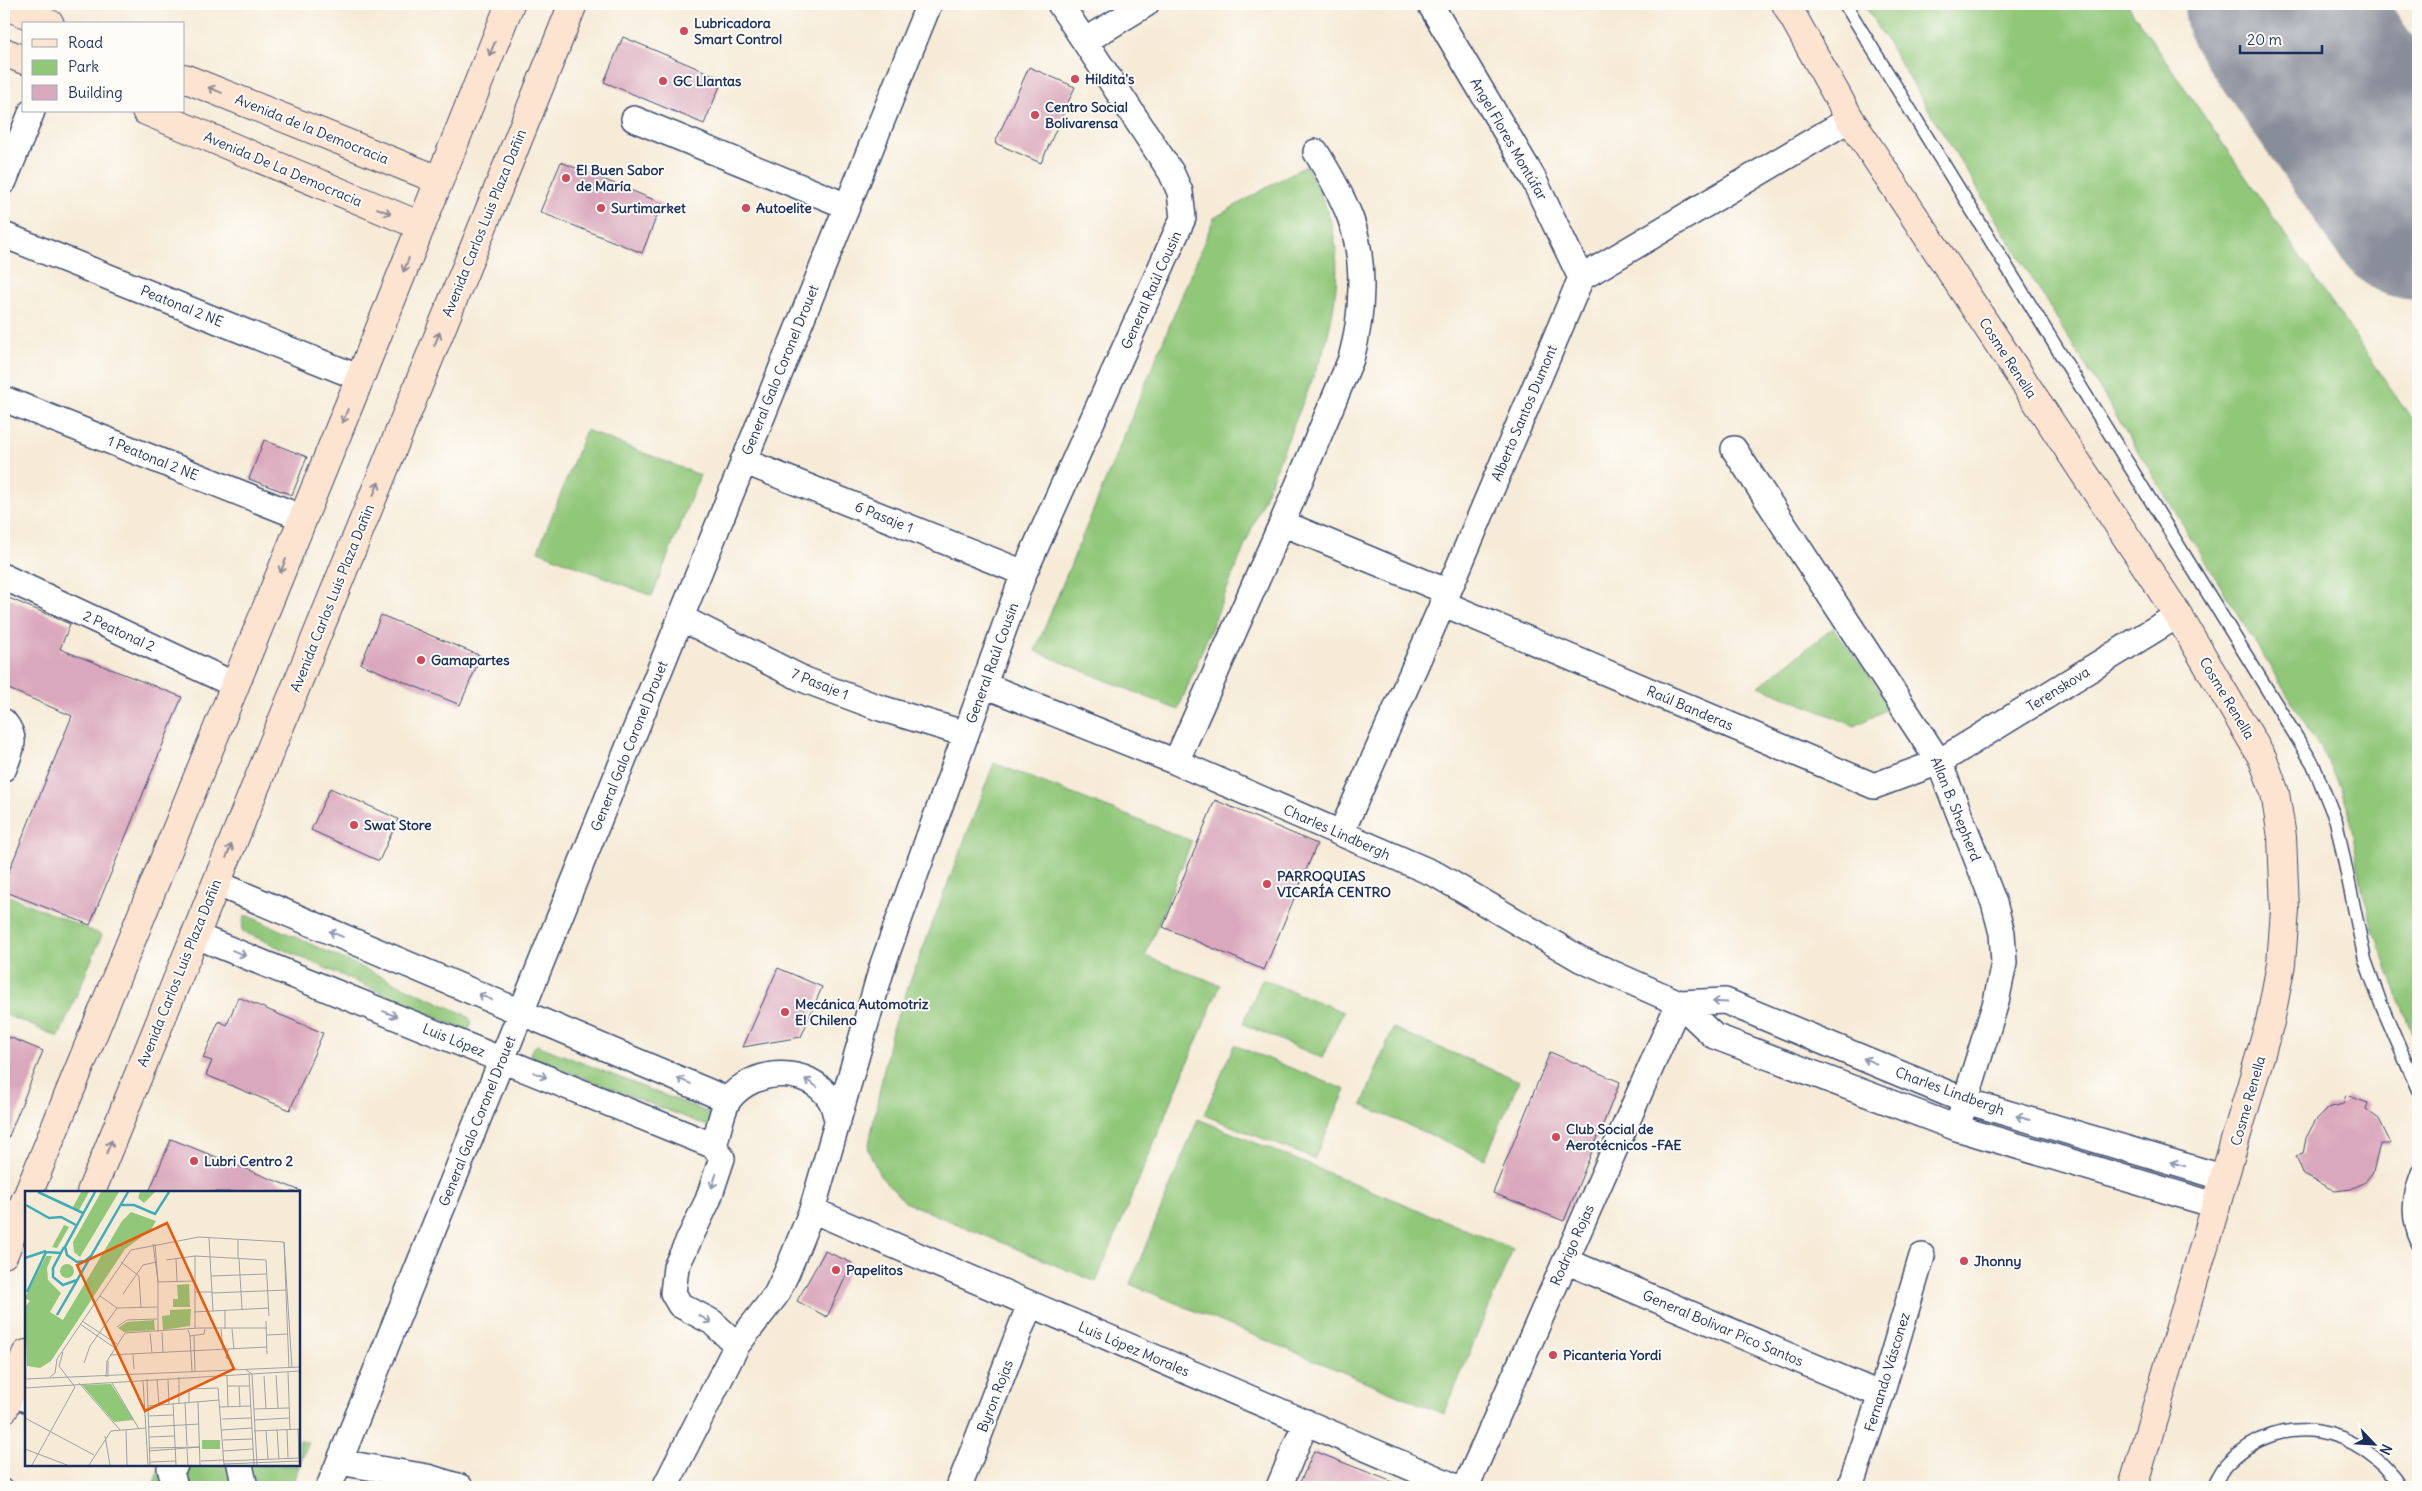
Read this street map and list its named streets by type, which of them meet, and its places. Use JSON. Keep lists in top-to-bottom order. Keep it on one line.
{"streets":{"main road":["Avenida de la Democracia","Avenida De La Democracia","Avenida Carlos Luis Plaza Dañin","Cosme Renella"],"street":["Angel Flores Montúfar","General Raúl Cousin","Peatonal 2 NE","General Galo Coronel Drouet","Alberto Santos Dumont","1 Peatonal 2 NE","6 Pasaje 1","2 Peatonal 2","7 Pasaje 1","Terenskova","Raúl Banderas","Allan B. Shepherd","Charles Lindbergh","Luis López","Rodrigo Rojas","General Bolivar Pico Santos","Luis López Morales","Fernando Vásconez","Byron Rojas"]},"crossings":[["Angel Flores Montúfar","Alberto Santos Dumont"],["Avenida Carlos Luis Plaza Dañin","Luis López"],["General Raúl Cousin","6 Pasaje 1"],["General Raúl Cousin","7 Pasaje 1"],["General Raúl Cousin","Charles Lindbergh"],["General Raúl Cousin","Luis López Morales"],["Cosme Renella","Terenskova"],["Cosme Renella","Charles Lindbergh"],["General Galo Coronel Drouet","6 Pasaje 1"],["General Galo Coronel Drouet","7 Pasaje 1"],["General Galo Coronel Drouet","Luis López"],["Alberto Santos Dumont","Raúl Banderas"],["Alberto Santos Dumont","Charles Lindbergh"],["Terenskova","Raúl Banderas"],["Terenskova","Allan B. Shepherd"],["Raúl Banderas","Allan B. Shepherd"],["Allan B. Shepherd","Charles Lindbergh"],["Charles Lindbergh","Rodrigo Rojas"],["Rodrigo Rojas","General Bolivar Pico Santos"],["General Bolivar Pico Santos","Fernando Vásconez"],["Luis López Morales","Byron Rojas"]],"one_way":["Avenida de la Democracia","Avenida De La Democracia"],"places":["Lubricadora Smart Control","Hildita's","GC Llantas","Centro Social Bolivarensa","El Buen Sabor de María","Surtimarket","Autoelite","Gamapartes","Swat Store","PARROQUIAS VICARÍA CENTRO","Mecánica Automotriz El Chileno","Club Social de Aerotécnicos -FAE","Lubri Centro 2","Jhonny","Papelitos","Picanteria Yordi"],"legend":["Road","Park","Building"],"scale_bar":"20 m","north":"bottom right"}
